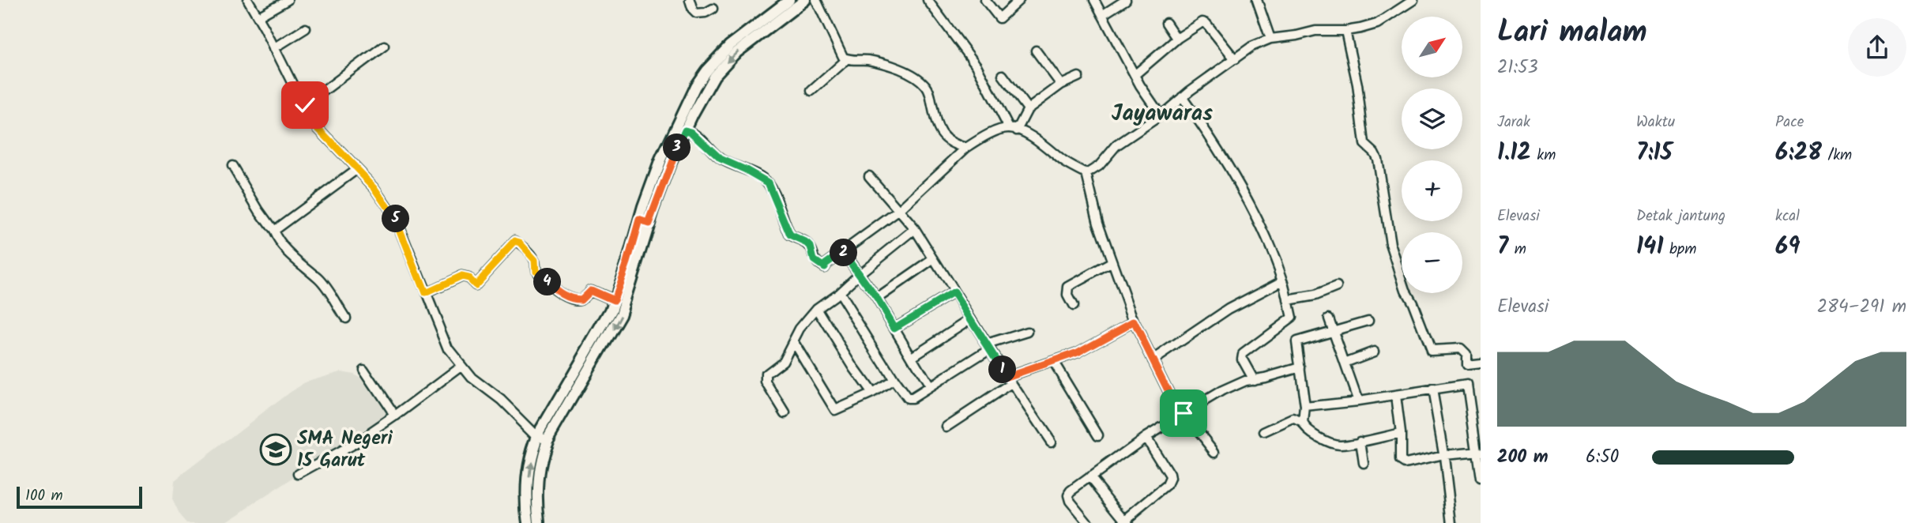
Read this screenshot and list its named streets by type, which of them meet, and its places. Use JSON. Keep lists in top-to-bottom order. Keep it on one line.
{"districts":["Jayawaras"],"places":{"school or university":["SMA Negeri 15 Garut"]},"scale_bar":"100 m","north":"top right","page":{"heading":["Lari malam","21:53"],"map_buttons":["+","−"],"stats":[["Jarak","1.12 km"],["Waktu","7:15"],["Pace","6:28 /km"],["Elevasi","7 m"],["Detak jantung","141 bpm"],["kcal","69"]],"pins":["3","5","2","4","1"],"chart":["Elevasi","284–291 m"],"list":[{"name":"200 m","note":"6:50"}],"scale":"100 m"}}
